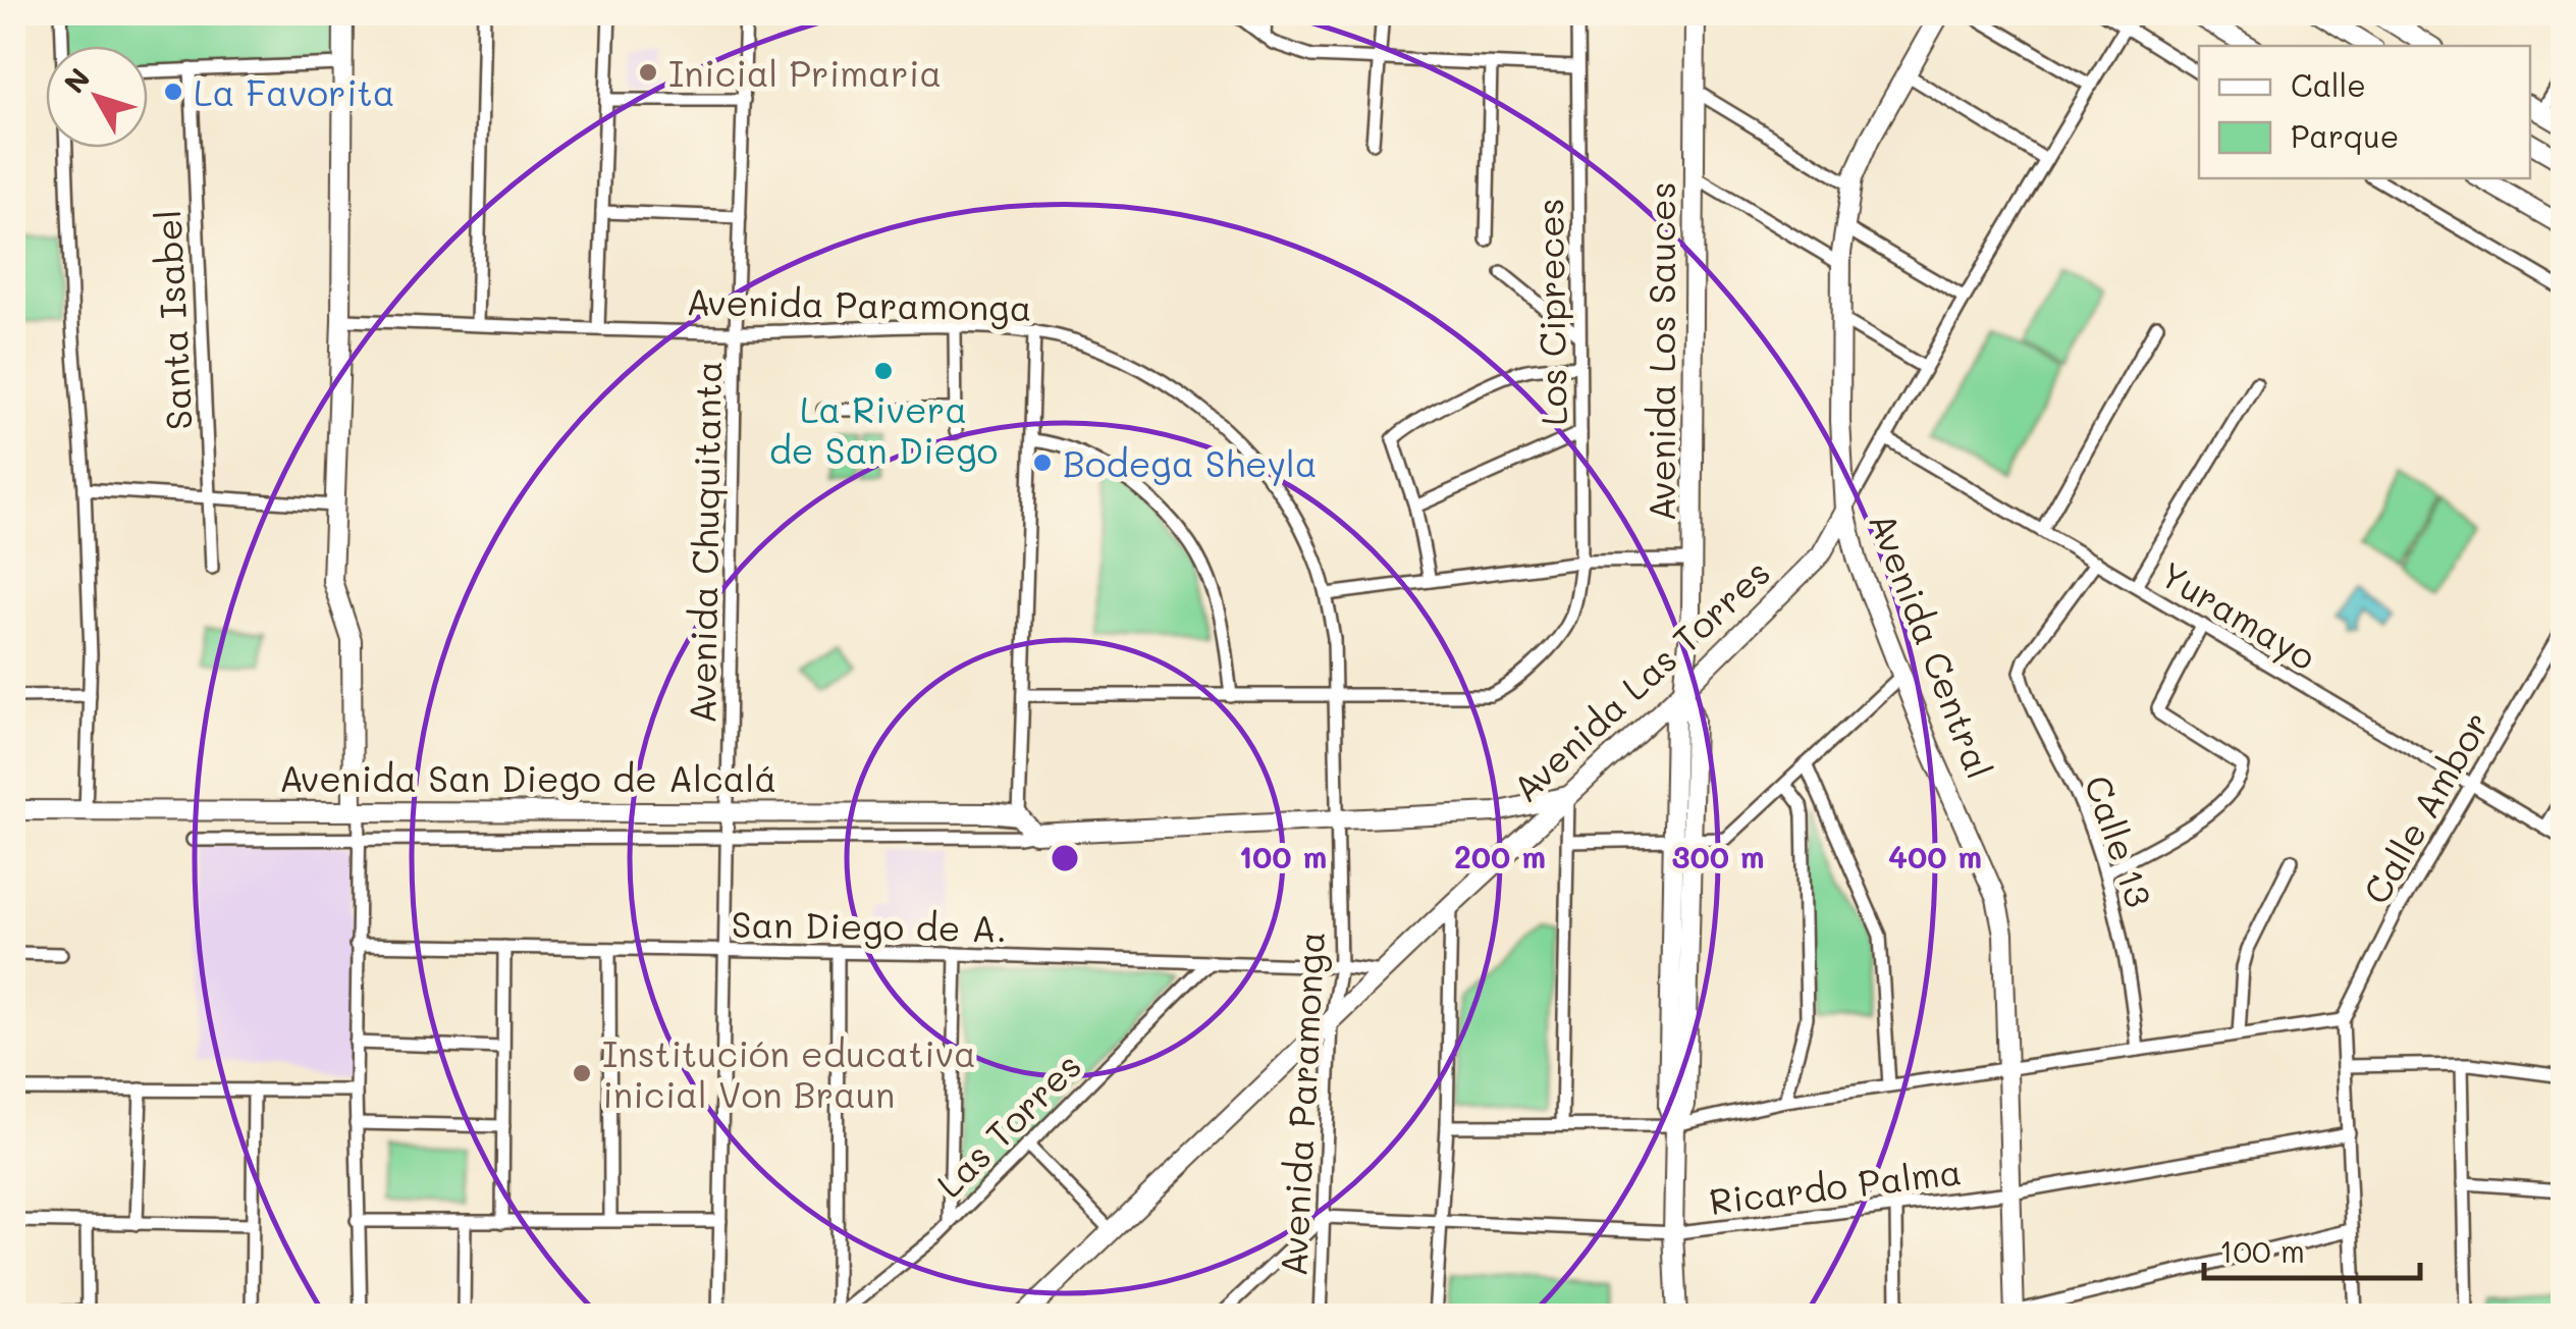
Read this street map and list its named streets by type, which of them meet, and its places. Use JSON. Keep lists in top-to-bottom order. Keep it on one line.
{"streets":{"street":["Avenida Paramonga","Los Cipreces","Santa Isabel","Avenida Los Sauces","Avenida Chuquitanta","Yuramayo","Avenida Central","Avenida Las Torres","Avenida San Diego de Alcalá","Calle Ambor","Calle 13","San Diego de A.","Las Torres","Ricardo Palma"]},"crossings":[["Avenida Paramonga","Los Cipreces"],["Avenida Paramonga","Avenida Chuquitanta"],["Avenida Paramonga","Avenida Las Torres"],["Avenida Paramonga","Avenida San Diego de Alcalá"],["Avenida Paramonga","San Diego de A."],["Avenida Paramonga","Ricardo Palma"],["Avenida Los Sauces","Avenida Las Torres"],["Avenida Los Sauces","Ricardo Palma"],["Avenida Chuquitanta","Avenida San Diego de Alcalá"],["Avenida Chuquitanta","San Diego de A."],["Yuramayo","Avenida Las Torres"],["Yuramayo","Calle Ambor"],["Yuramayo","Calle 13"],["Avenida Central","Avenida Las Torres"],["Avenida Central","Ricardo Palma"],["Avenida Las Torres","Avenida San Diego de Alcalá"],["Avenida Las Torres","San Diego de A."],["San Diego de A.","Las Torres"]],"places":["Inicial Primaria","La Favorita","La Rivera de San Diego","Bodega Sheyla","Institución educativa inicial Von Braun"],"legend":["Calle","Parque"],"scale_bar":"100 m","north":"top left","rings":["100 m","200 m","300 m","400 m"]}
